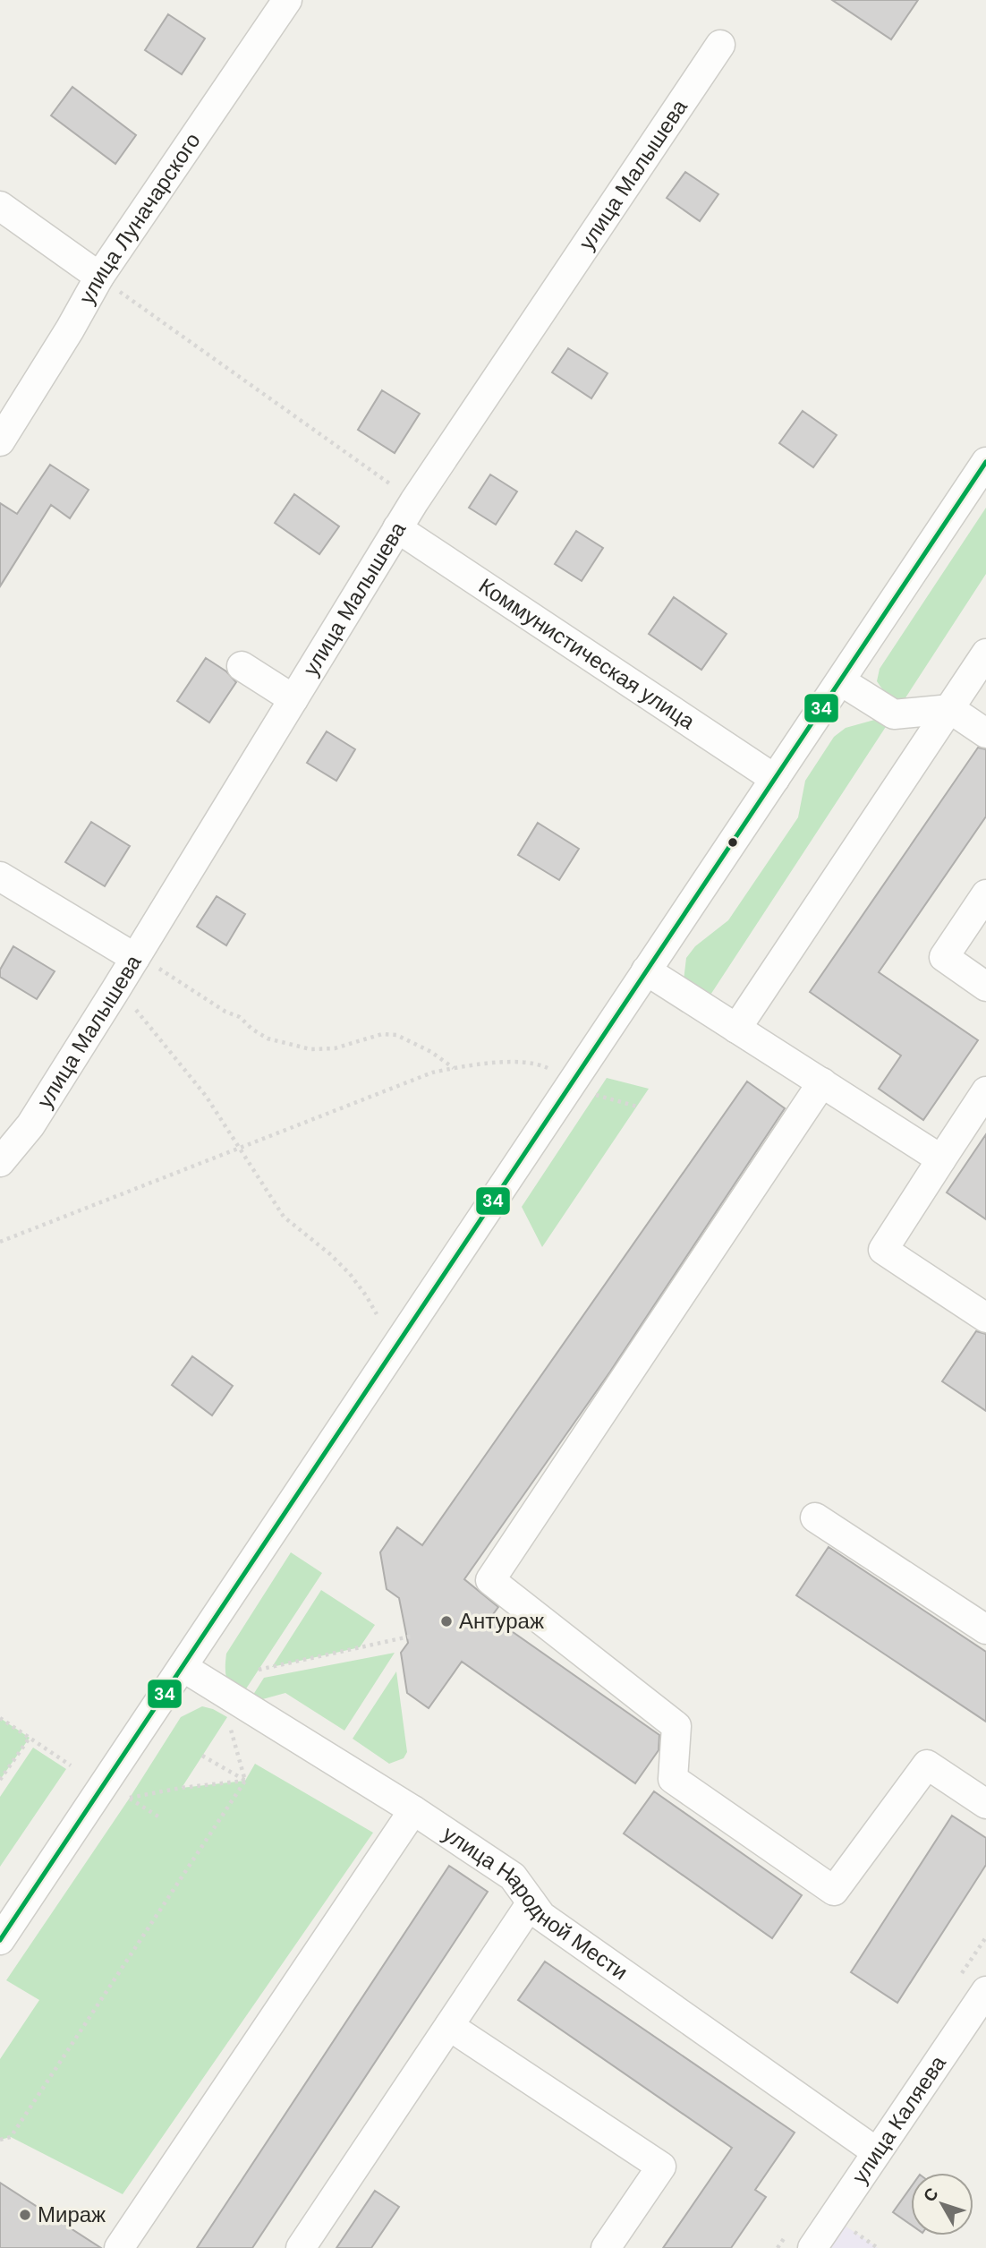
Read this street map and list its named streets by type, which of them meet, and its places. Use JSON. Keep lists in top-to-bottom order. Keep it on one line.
{"streets":{"street":["улица Малышева","улица Луначарского","Коммунистическая улица","улица Народной Мести","улица Каляева"]},"crossings":[["улица Малышева","Коммунистическая улица"],["улица Народной Мести","улица Каляева"]],"places":["Антураж","Мираж"],"lines":["transit line 34"],"north":"top left"}
